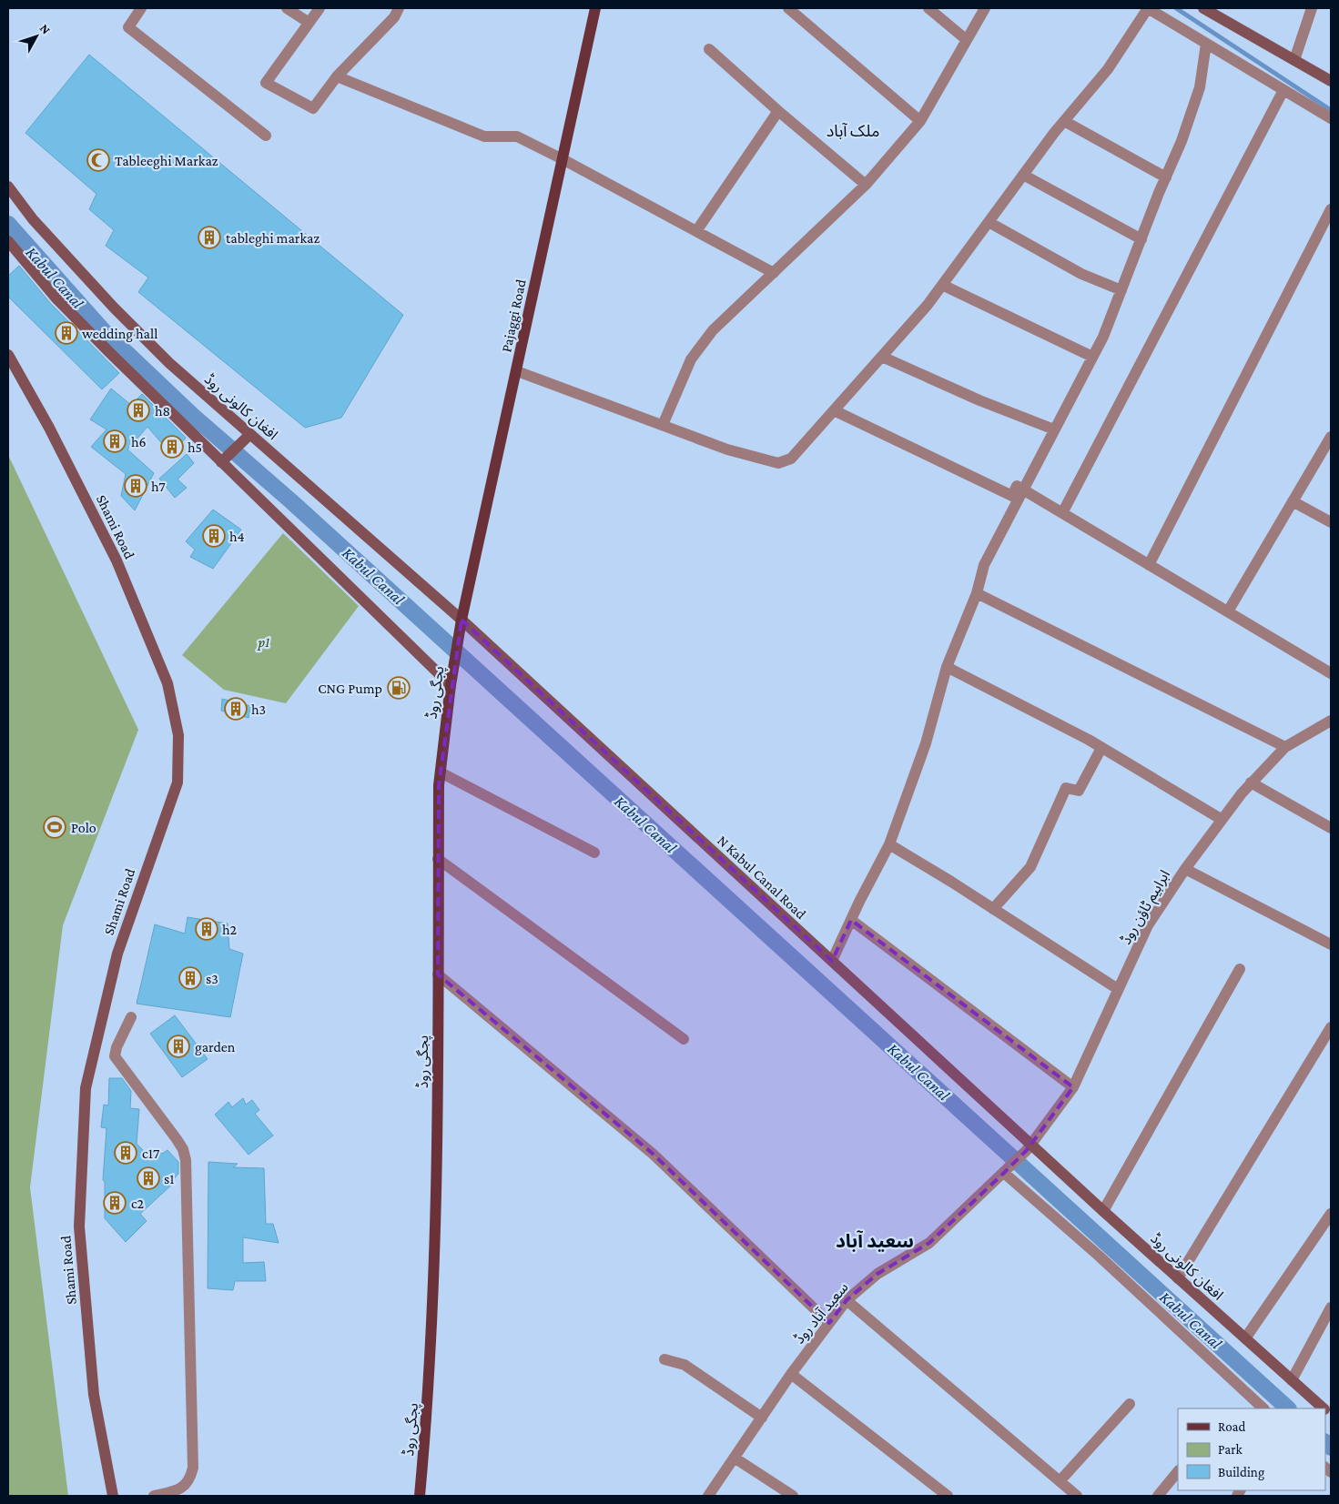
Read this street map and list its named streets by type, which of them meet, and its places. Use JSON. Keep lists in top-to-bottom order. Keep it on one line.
{"streets":{"main road":["Pajaggi Road","افغان کالونی روڈ","Shami Road","پجگی روڈ","N Kabul Canal Road"],"street":["ابراہیم ٹاؤن روڈ","سعید آباد روڈ"]},"crossings":[["Pajaggi Road","افغان کالونی روڈ"],["Pajaggi Road","پجگی روڈ"],["افغان کالونی روڈ","پجگی روڈ"],["افغان کالونی روڈ","N Kabul Canal Road"],["افغان کالونی روڈ","ابراہیم ٹاؤن روڈ"],["افغان کالونی روڈ","سعید آباد روڈ"],["N Kabul Canal Road","ابراہیم ٹاؤن روڈ"],["N Kabul Canal Road","سعید آباد روڈ"],["ابراہیم ٹاؤن روڈ","سعید آباد روڈ"]],"districts":["ملک آباد","سعید آباد"],"water":["Kabul Canal"],"parks":["p1"],"places":{"mosque":["Tableeghi Markaz"],"building":["tableghi markaz","wedding hall","h8","h6","h5","h7","h4","h3","h2","s3","garden","c17","s1","c2"],"fuel station":["CNG Pump"],"sports":["Polo"]},"legend":["Road","Park","Building"],"north":"top right"}
